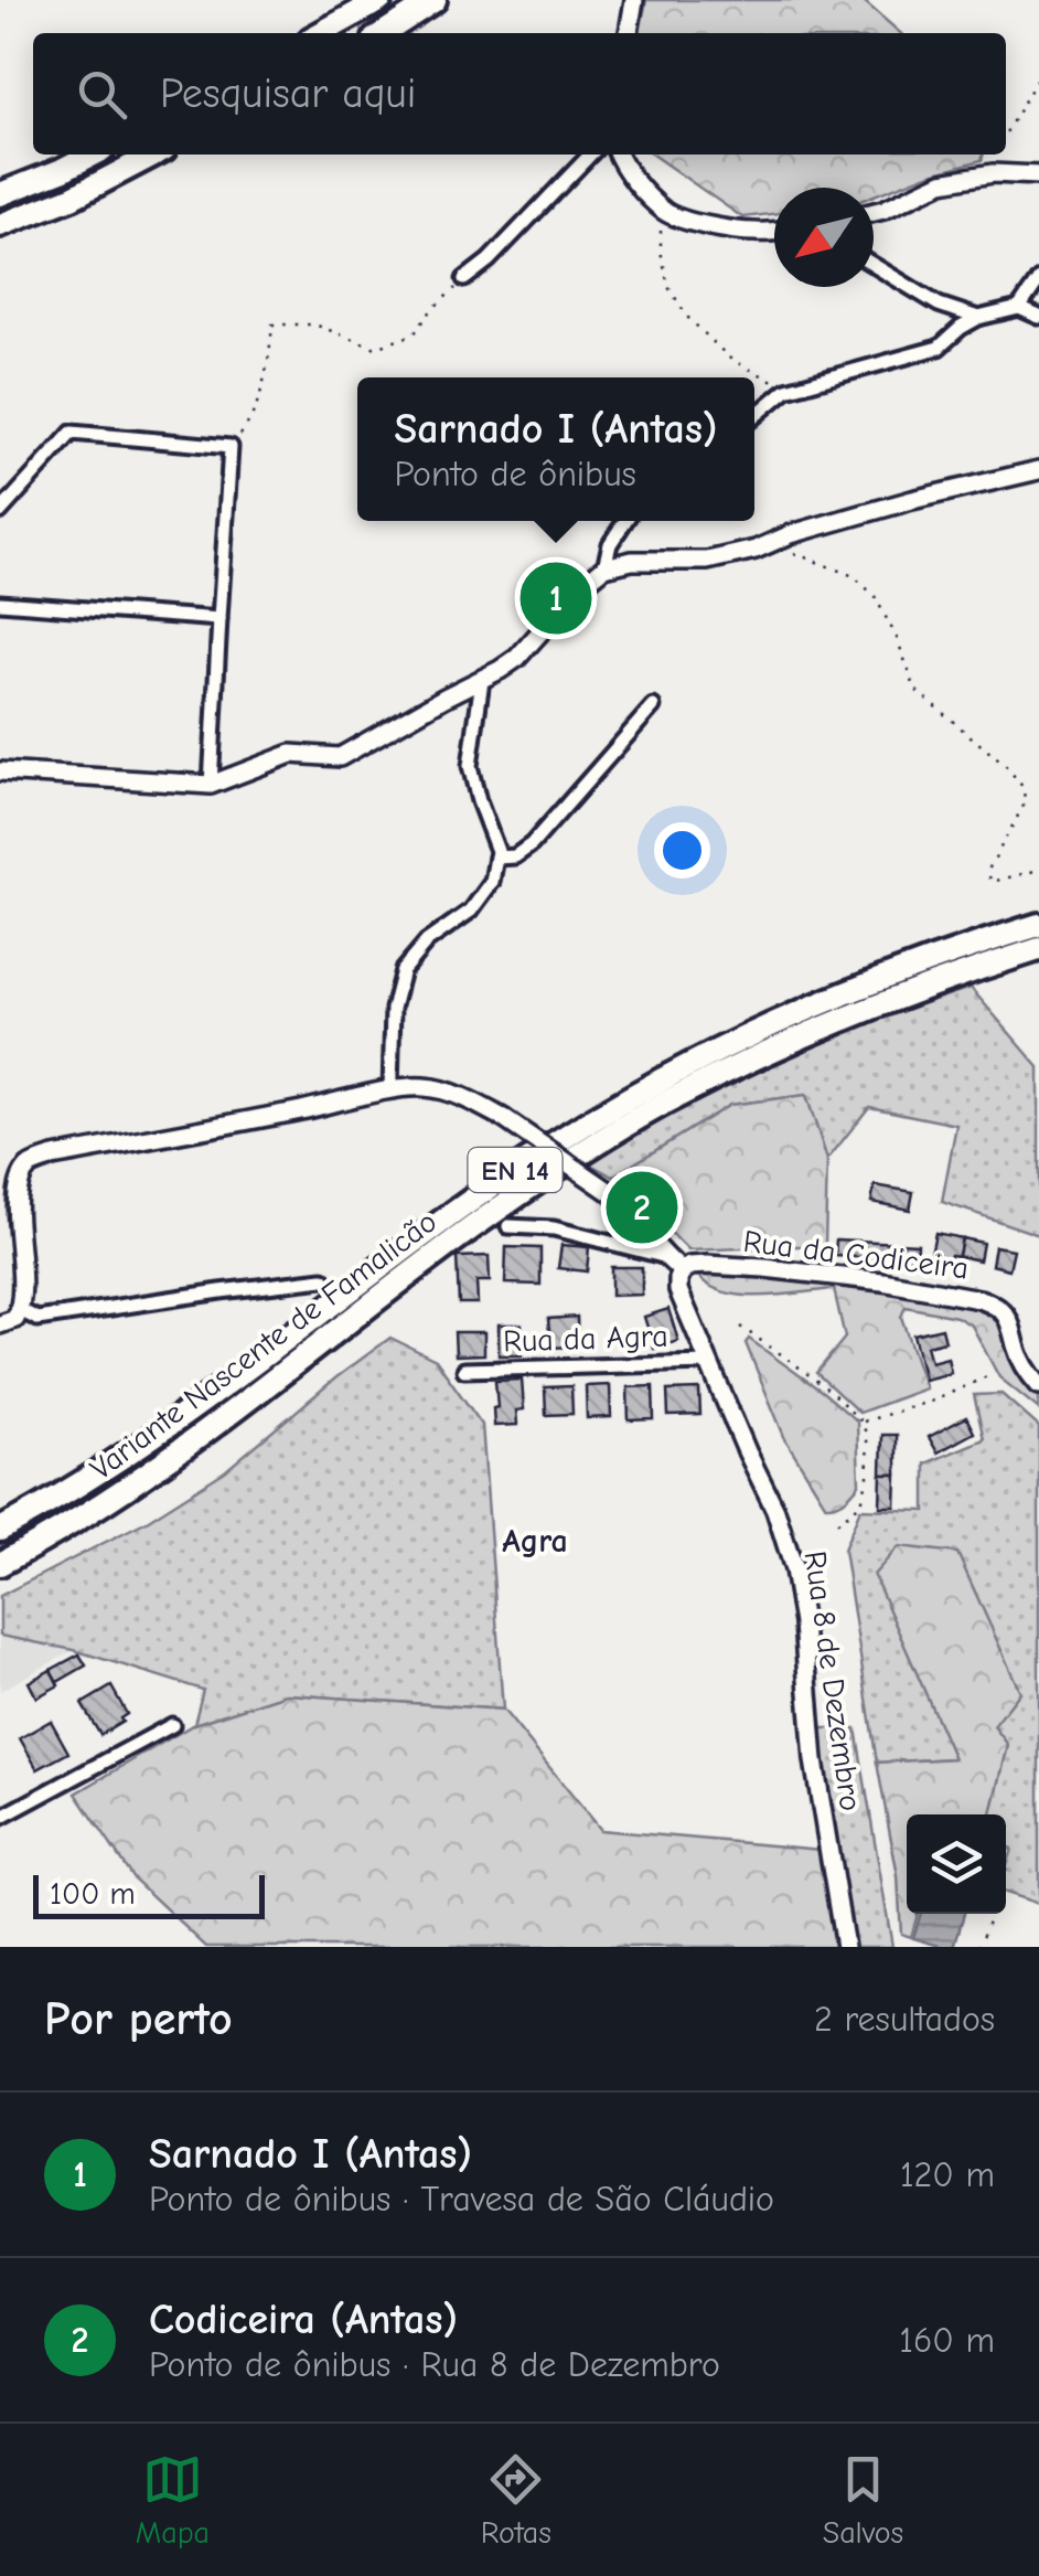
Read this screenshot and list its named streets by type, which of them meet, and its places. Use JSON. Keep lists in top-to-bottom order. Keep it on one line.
{"streets":{"highway":["EN 14","Variante Nascente de Famalicão"],"street":["Rua da Codiceira","Rua da Agra","Rua 8 de Dezembro"]},"crossings":[["Rua da Codiceira","Rua 8 de Dezembro"],["Rua da Agra","Rua 8 de Dezembro"]],"districts":["Agra"],"scale_bar":"100 m","north":"bottom left","page":{"search":"Pesquisar aqui","popup":["Sarnado I (Antas)","Ponto de ônibus"],"pins":["1","2"],"scale":"100 m","heading":["Por perto","2 resultados"],"list":[{"mark":"1","name":"Sarnado I (Antas)","note":"Ponto de ônibus · Travesa de São Cláudio","value":"120 m"},{"mark":"2","name":"Codiceira (Antas)","note":"Ponto de ônibus · Rua 8 de Dezembro","value":"160 m"}],"nav":["Mapa","Rotas","Salvos"]}}
